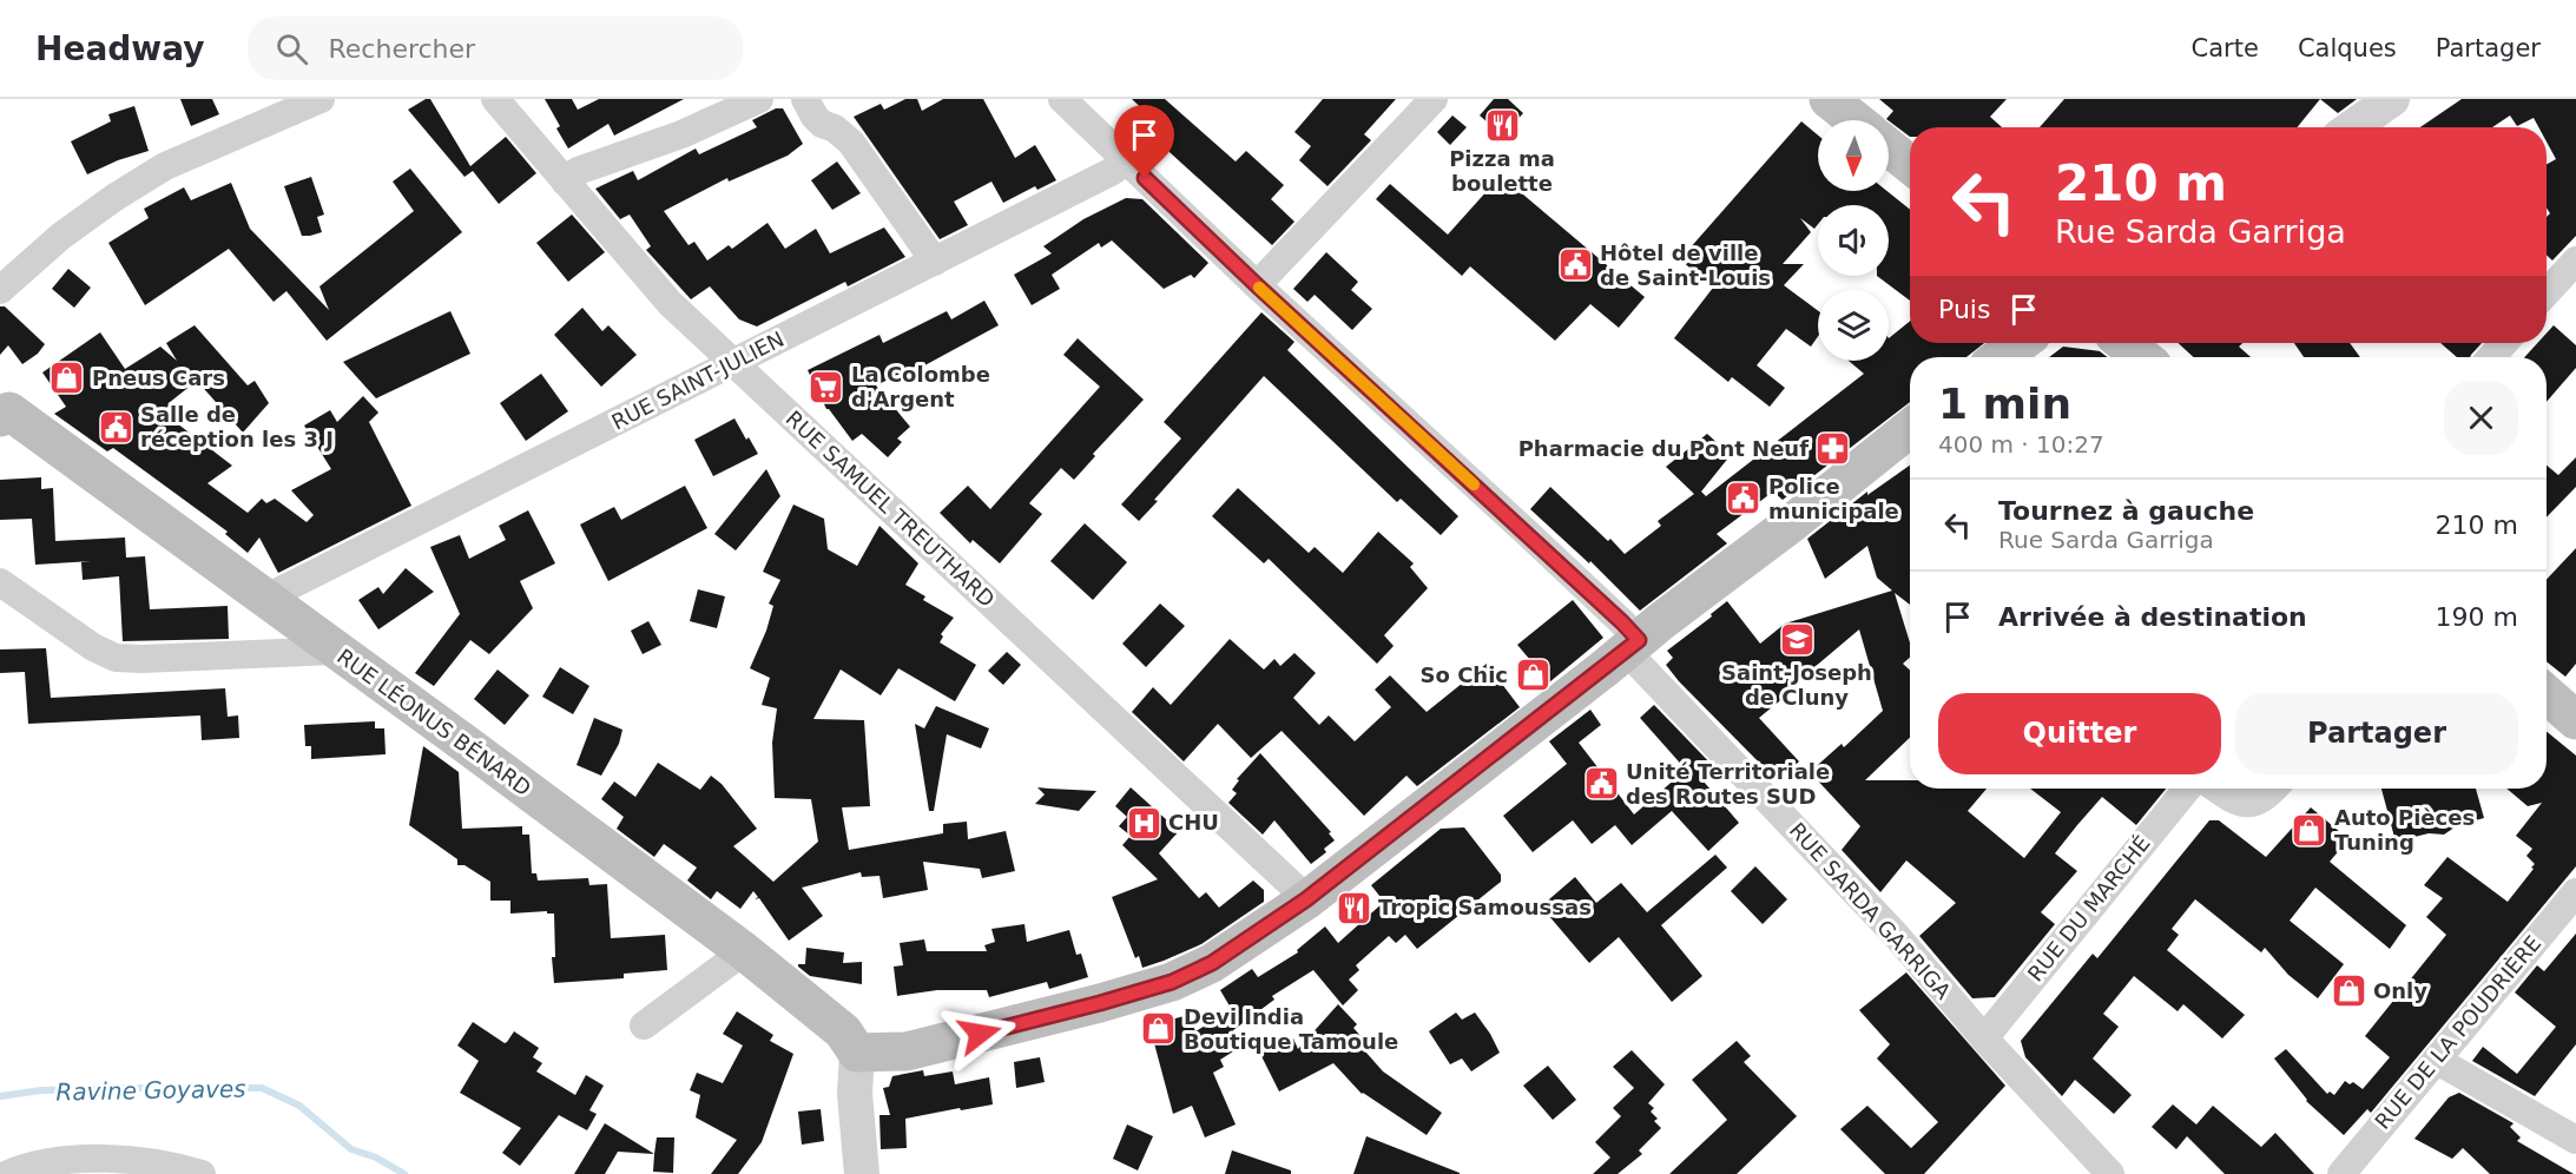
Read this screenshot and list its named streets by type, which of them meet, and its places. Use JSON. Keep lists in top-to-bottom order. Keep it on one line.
{"streets":{"main road":["RUE LÉONUS BÉNARD"],"street":["RUE SAINT-JULIEN","RUE SAMUEL TREUTHARD","RUE DU MARCHÉ","RUE SARDA GARRIGA","RUE DE LA POUDRIÈRE"]},"crossings":[["RUE SAINT-JULIEN","RUE SAMUEL TREUTHARD"],["RUE SAINT-JULIEN","RUE LÉONUS BÉNARD"],["RUE SAINT-JULIEN","RUE SARDA GARRIGA"],["RUE DU MARCHÉ","RUE SARDA GARRIGA"]],"water":["Ravine Goyaves"],"places":{"restaurant":["Pizza ma boulette","Tropic Samoussas"],"public building":["Hôtel de ville de Saint-Louis","Salle de réception les 3 J","Police municipale","Unité Territoriale des Routes SUD"],"shop":["Pneus Cars","So Chic","Auto Pièces Tuning","Only","Devi India Boutique Tamoule"],"supermarket":["La Colombe d'Argent"],"pharmacy":["Pharmacie du Pont Neuf"],"school or university":["Saint-Joseph de Cluny"],"hospital":["CHU"]},"north":"bottom","page":{"header":"Headway","search":"Rechercher","nav":["Carte","Calques","Partager"],"turn":["210 m","Rue Sarda Garriga"],"then":"Puis","heading":["1 min","400 m · 10:27"],"list":[{"name":"Tournez à gauche","note":"Rue Sarda Garriga","value":"210 m"},{"name":"Arrivée à destination","value":"190 m"}],"buttons":["Quitter","Partager"]}}
